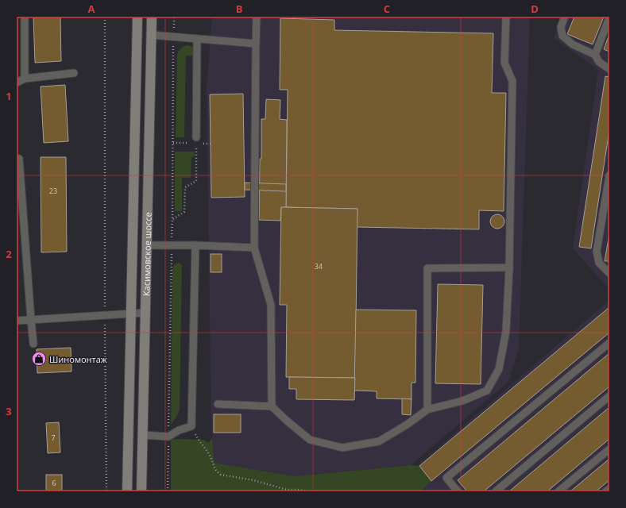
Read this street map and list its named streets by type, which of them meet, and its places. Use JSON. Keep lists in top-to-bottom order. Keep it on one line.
{"streets":{"main road":["Касимовское шоссе"]},"places":{"shop":["Шиномонтаж"]},"house_numbers":["23","34","7","6"],"grid":{"columns":["A","B","C","D"],"rows":["1","2","3"]}}
